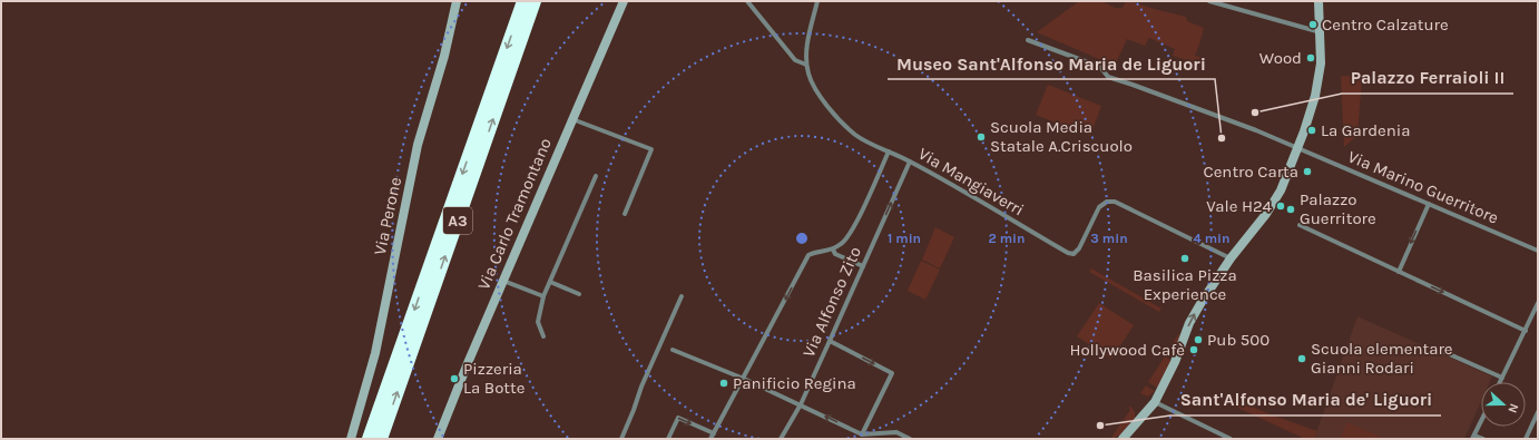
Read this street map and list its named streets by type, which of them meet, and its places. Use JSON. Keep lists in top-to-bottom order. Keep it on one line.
{"streets":{"highway":["A3"],"street":["Via Mangiaverri","Via Marino Guerritore","Via Carlo Tramontano","Via Perone","Via Alfonso Zito"]},"crossings":[["Via Mangiaverri","Via Alfonso Zito"]],"places":["Centro Calzature","Wood","Palazzo Ferraioli II","La Gardenia","Scuola Media Statale A.Criscuolo","Museo Sant'Alfonso Maria de Liguori","Centro Carta","Vale H24","Palazzo Guerritore","Basilica Pizza Experience","Pub 500","Hollywood Cafè","Scuola elementare Gianni Rodari","Pizzeria La Botte","Panificio Regina","Sant'Alfonso Maria de' Liguori"],"north":"right","rings":["1 min","2 min","3 min","4 min"]}
